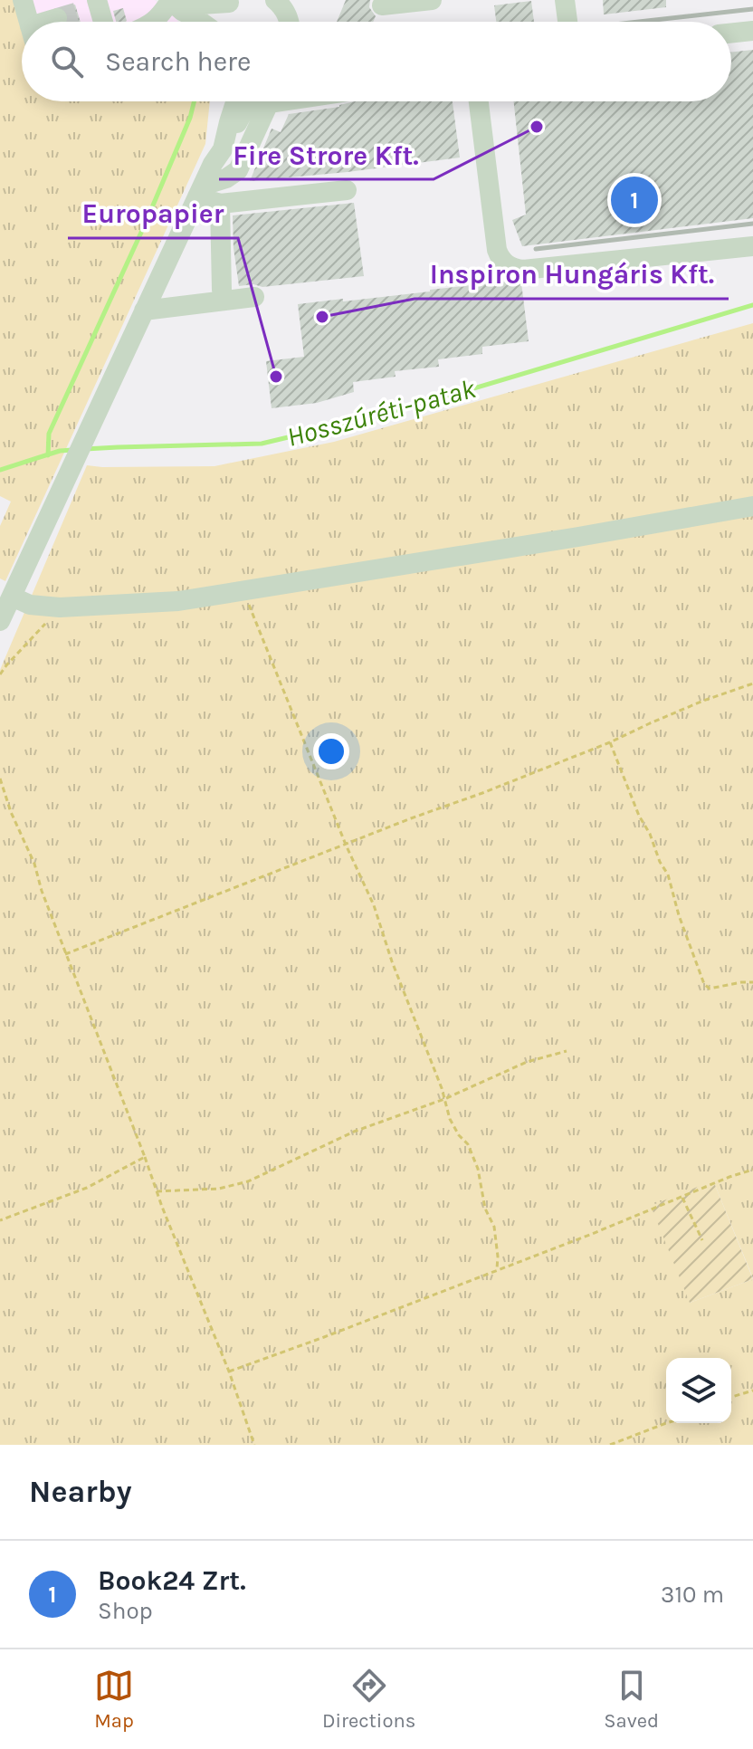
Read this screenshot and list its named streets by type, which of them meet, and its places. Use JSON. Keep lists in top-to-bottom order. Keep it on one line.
{"water":["Hosszúréti-patak"],"places":["Fire Strore Kft.","Inspiron Hungáris Kft.","Europapier"],"page":{"search":"Search here","pins":"1","heading":"Nearby","list":[{"mark":"1","name":"Book24 Zrt.","note":"Shop","value":"310 m"}],"nav":["Map","Directions","Saved"]}}
